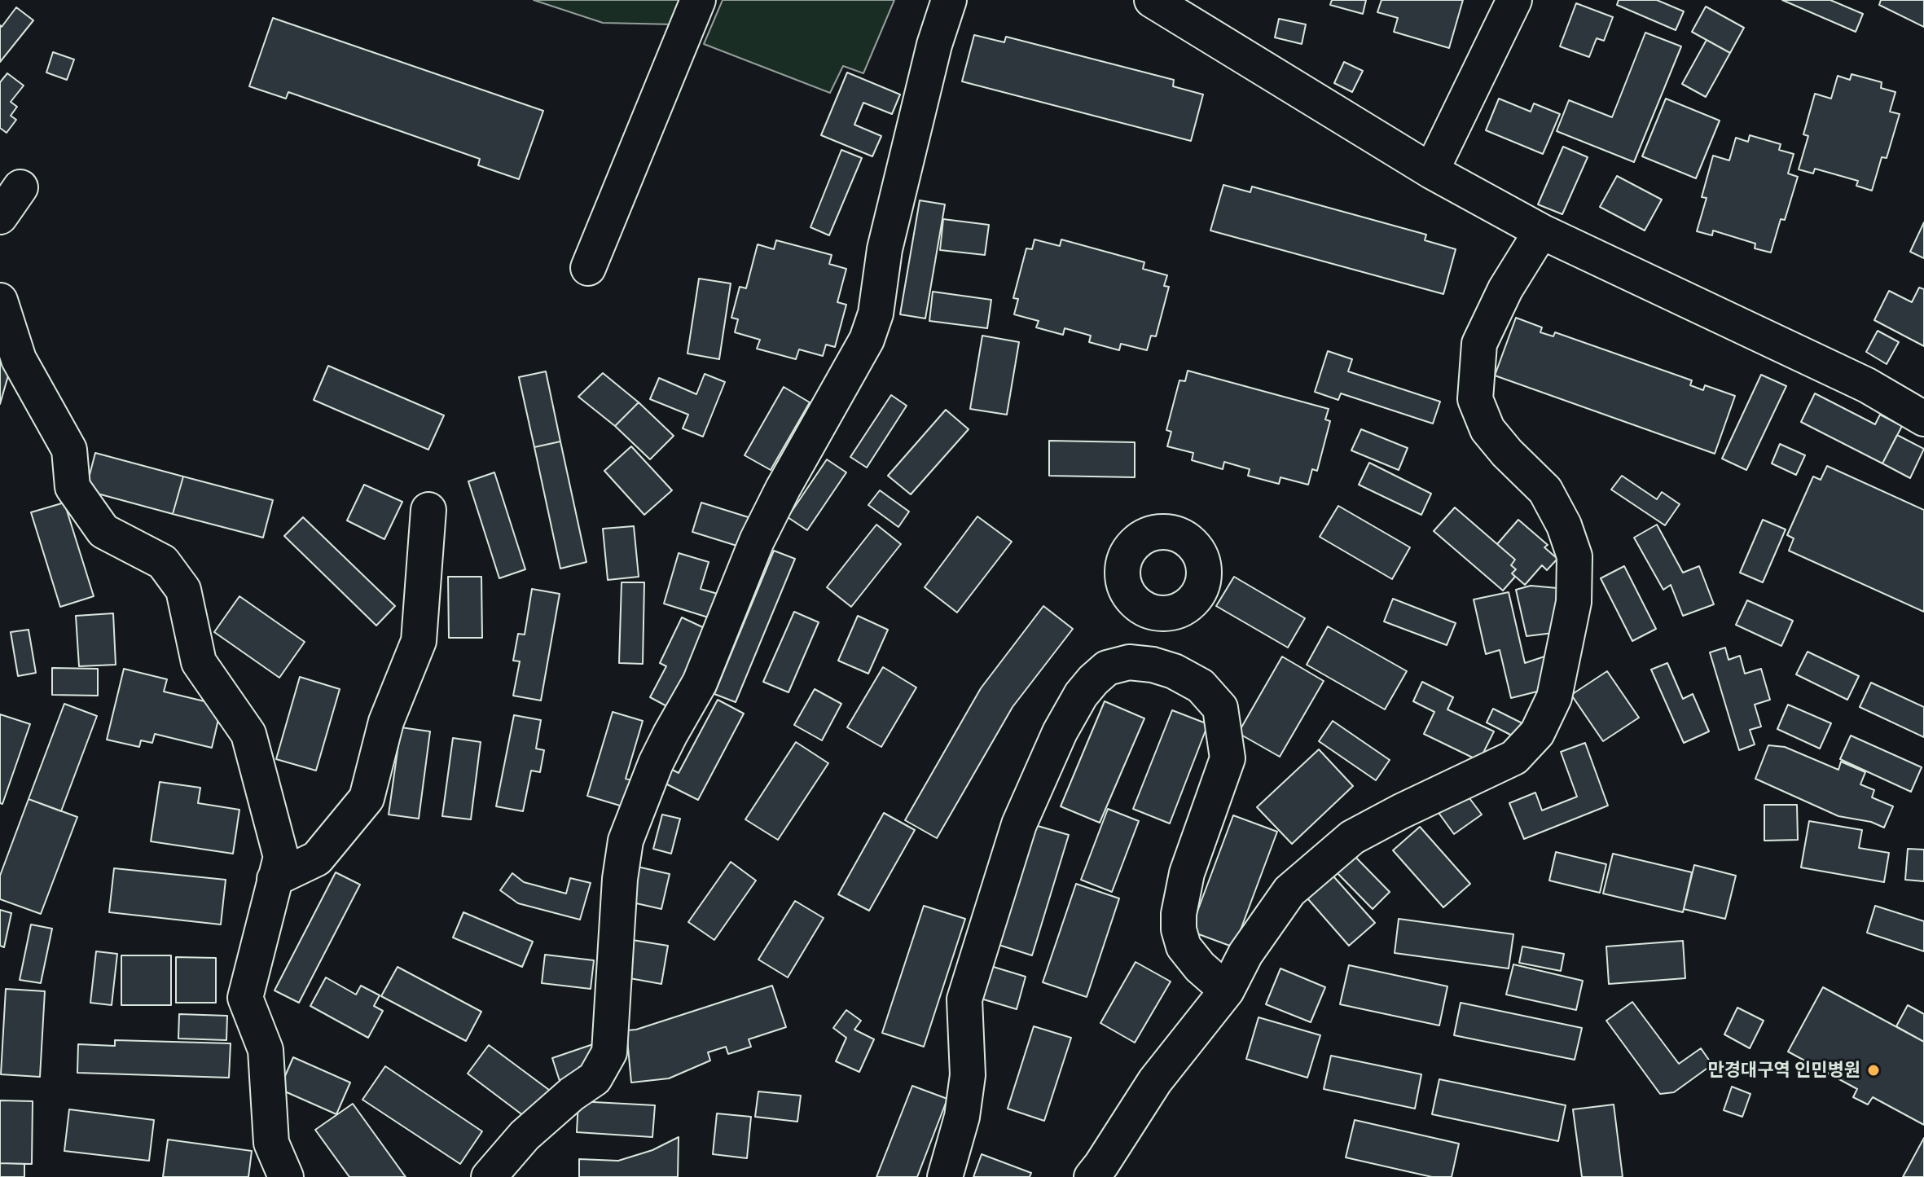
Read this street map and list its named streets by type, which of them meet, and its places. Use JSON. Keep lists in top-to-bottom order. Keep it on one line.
{"places":["만경대구역 인민병원"]}
